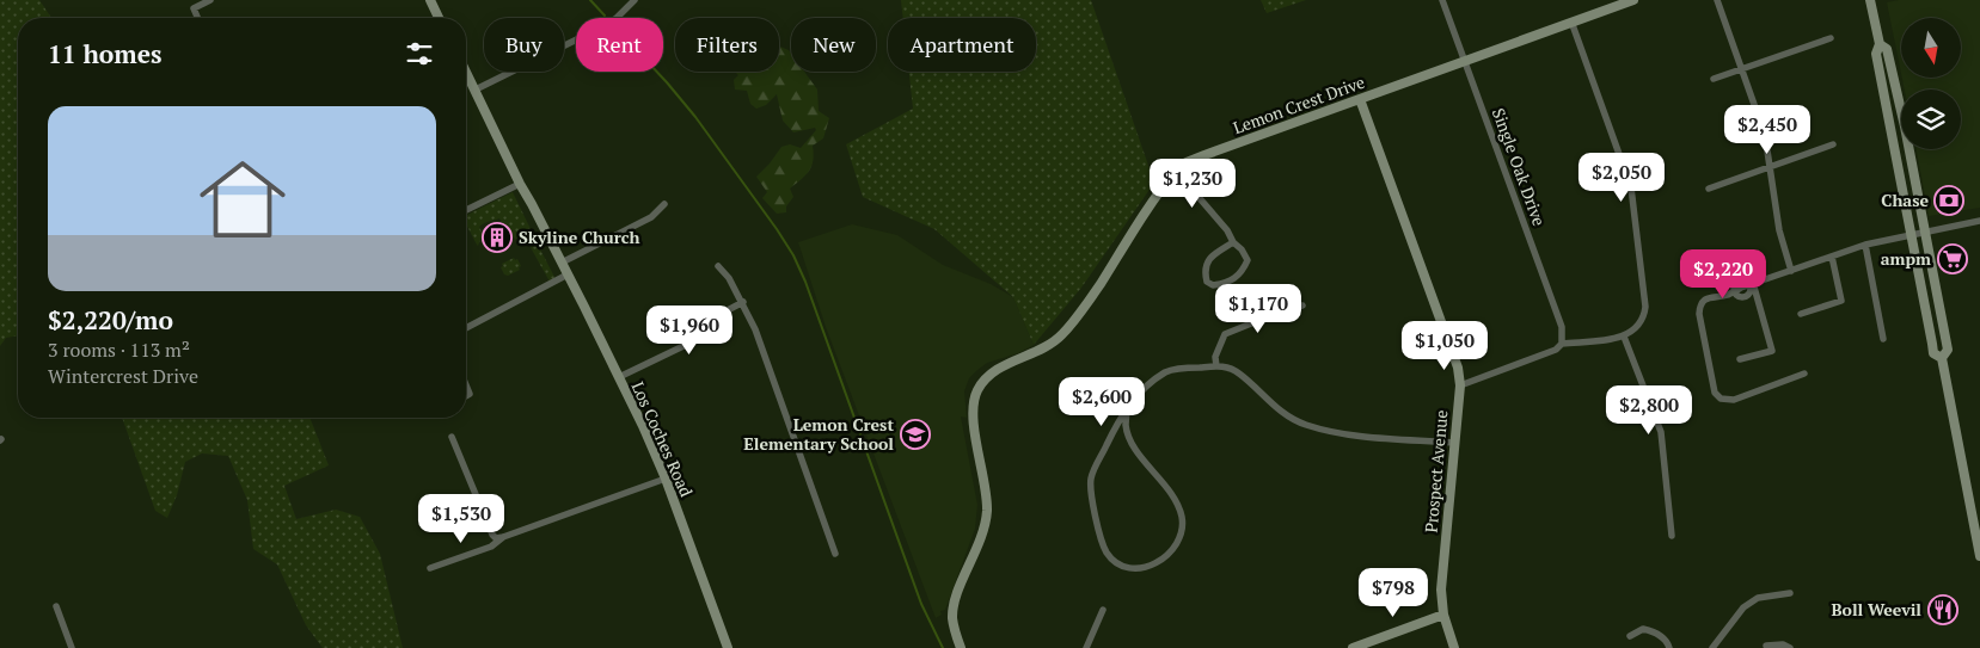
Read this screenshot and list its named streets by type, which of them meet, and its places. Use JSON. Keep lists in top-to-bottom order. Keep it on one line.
{"streets":{"street":["Lemon Crest Drive","Single Oak Drive","Los Coches Road","Prospect Avenue"]},"crossings":[["Lemon Crest Drive","Single Oak Drive"],["Lemon Crest Drive","Prospect Avenue"]],"places":{"bank":["Chase"],"building":["Skyline Church"],"supermarket":["ampm"],"school or university":["Lemon Crest Elementary School"],"restaurant":["Boll Weevil"]},"north":"bottom","page":{"chip":["Buy","Rent","Filters","New","Apartment"],"heading":"11 homes","list":[{"name":"$2,220/mo","note":"3 rooms · 113 m² · Wintercrest Drive"}],"price":["$2,450","$2,050","$1,230","$2,220","$1,170","$1,960","$1,050","$2,600","$2,800","$1,530","$798"]}}
